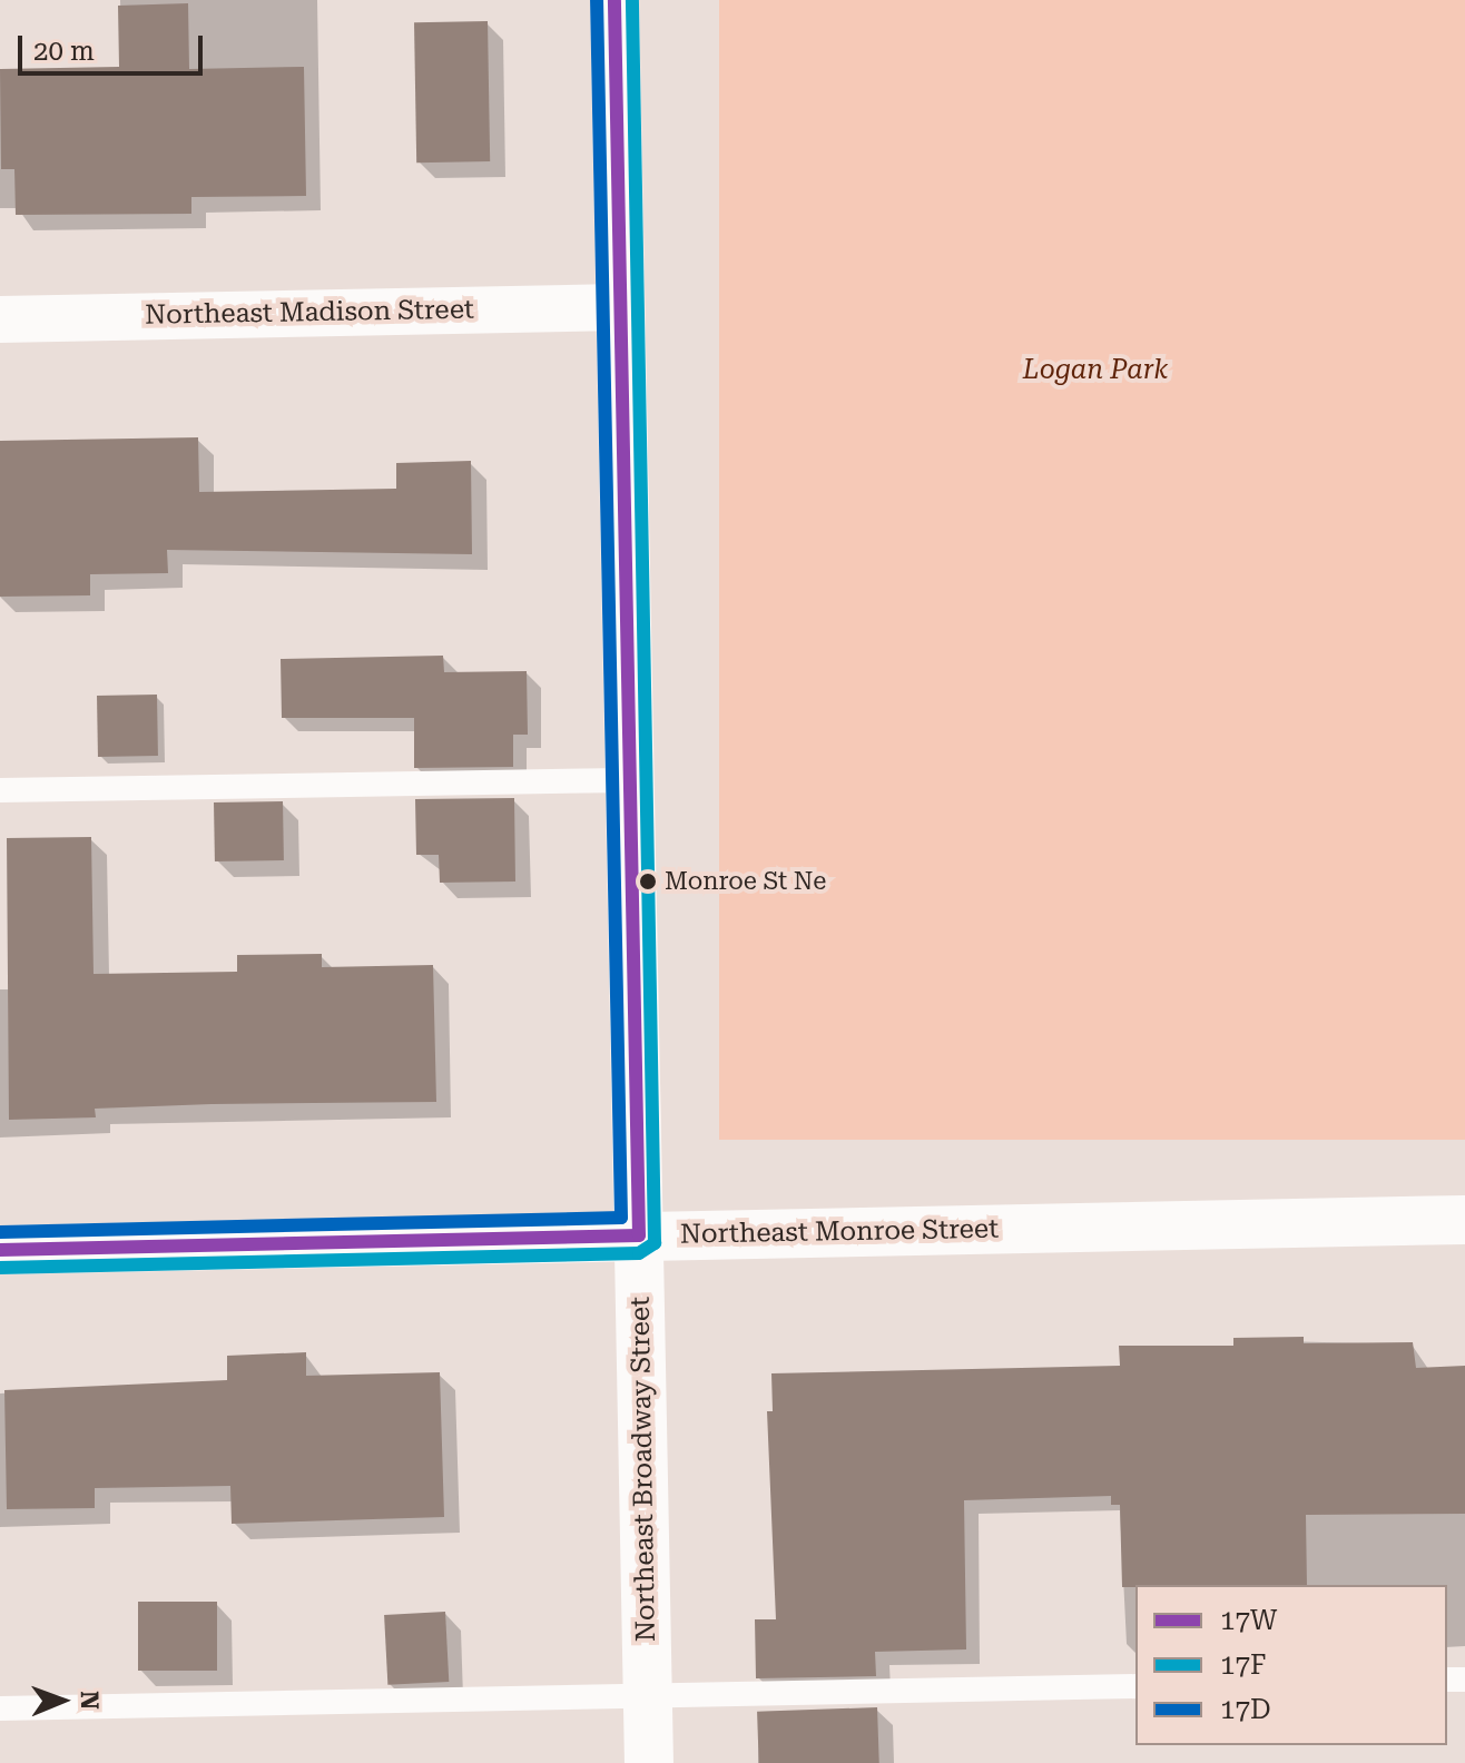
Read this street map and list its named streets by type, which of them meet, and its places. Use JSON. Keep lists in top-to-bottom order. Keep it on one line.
{"streets":{"main road":["Northeast Monroe Street","Northeast Broadway Street"],"street":["Northeast Madison Street"]},"crossings":[["Northeast Madison Street","Northeast Broadway Street"],["Northeast Monroe Street","Northeast Broadway Street"]],"parks":["Logan Park"],"places":["Monroe St Ne"],"lines":["transit line 17W","transit line 17F","transit line 17D"],"legend":["17W","17F","17D"],"scale_bar":"20 m","north":"right"}
